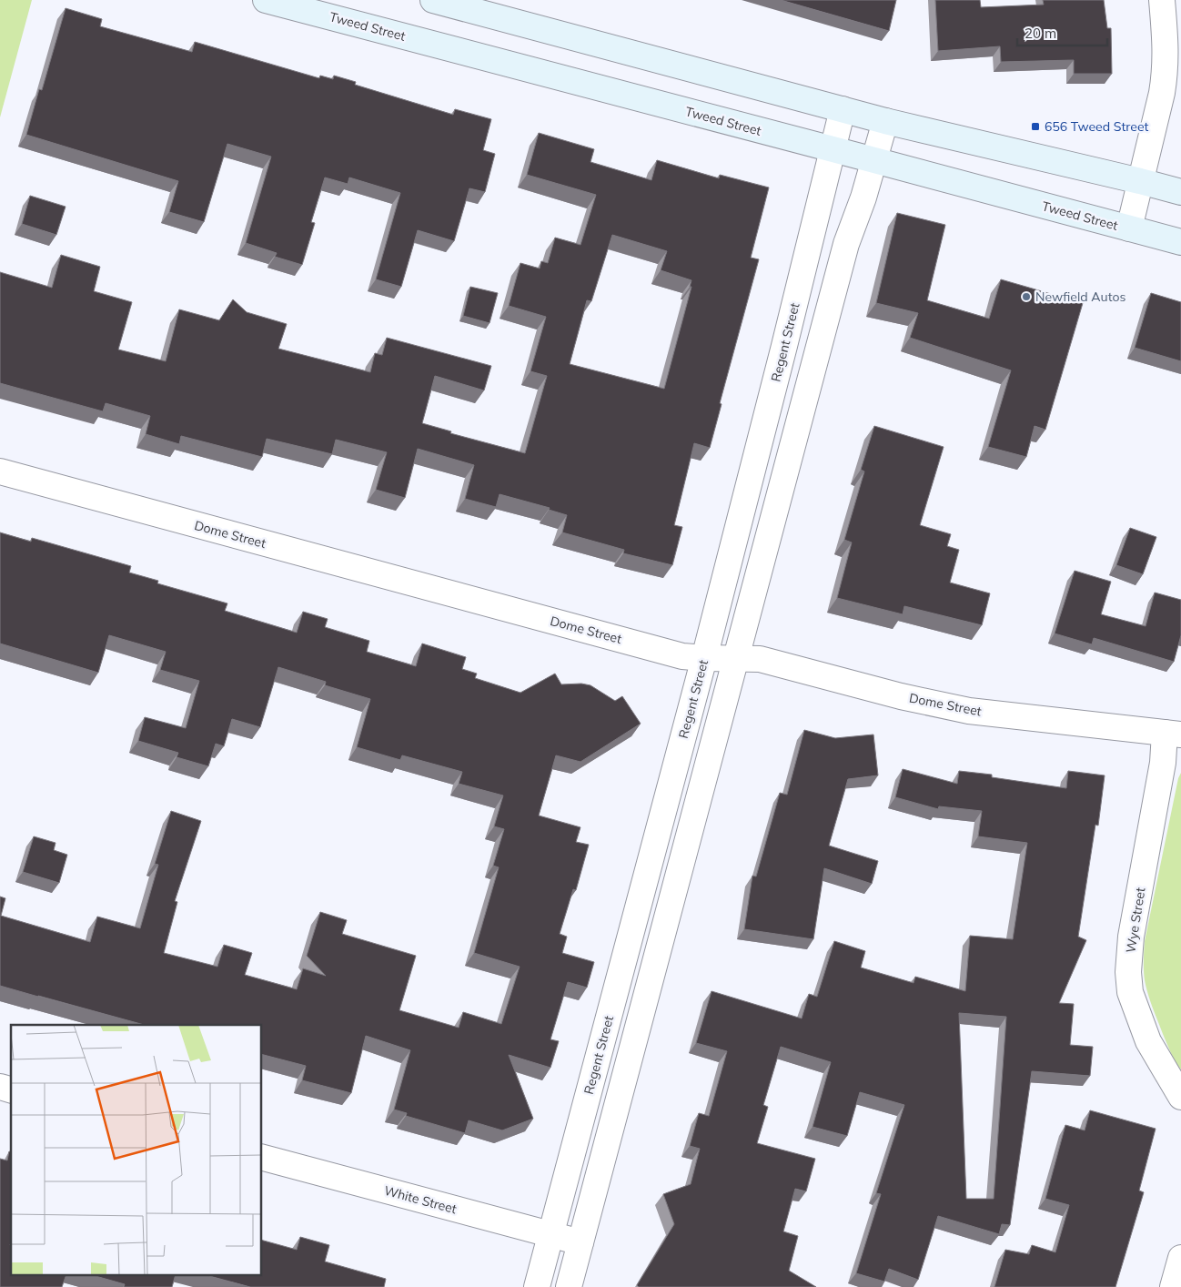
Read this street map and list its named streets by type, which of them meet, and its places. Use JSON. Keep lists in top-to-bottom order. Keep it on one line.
{"streets":{"main road":["Tweed Street"],"street":["Regent Street","Dome Street","Wye Street","White Street"]},"crossings":[["Tweed Street","Regent Street"],["Regent Street","Dome Street"],["Regent Street","White Street"],["Dome Street","Wye Street"]],"places":{"transit":["656 Tweed Street"],"other":["Newfield Autos"]},"scale_bar":"20 m"}
